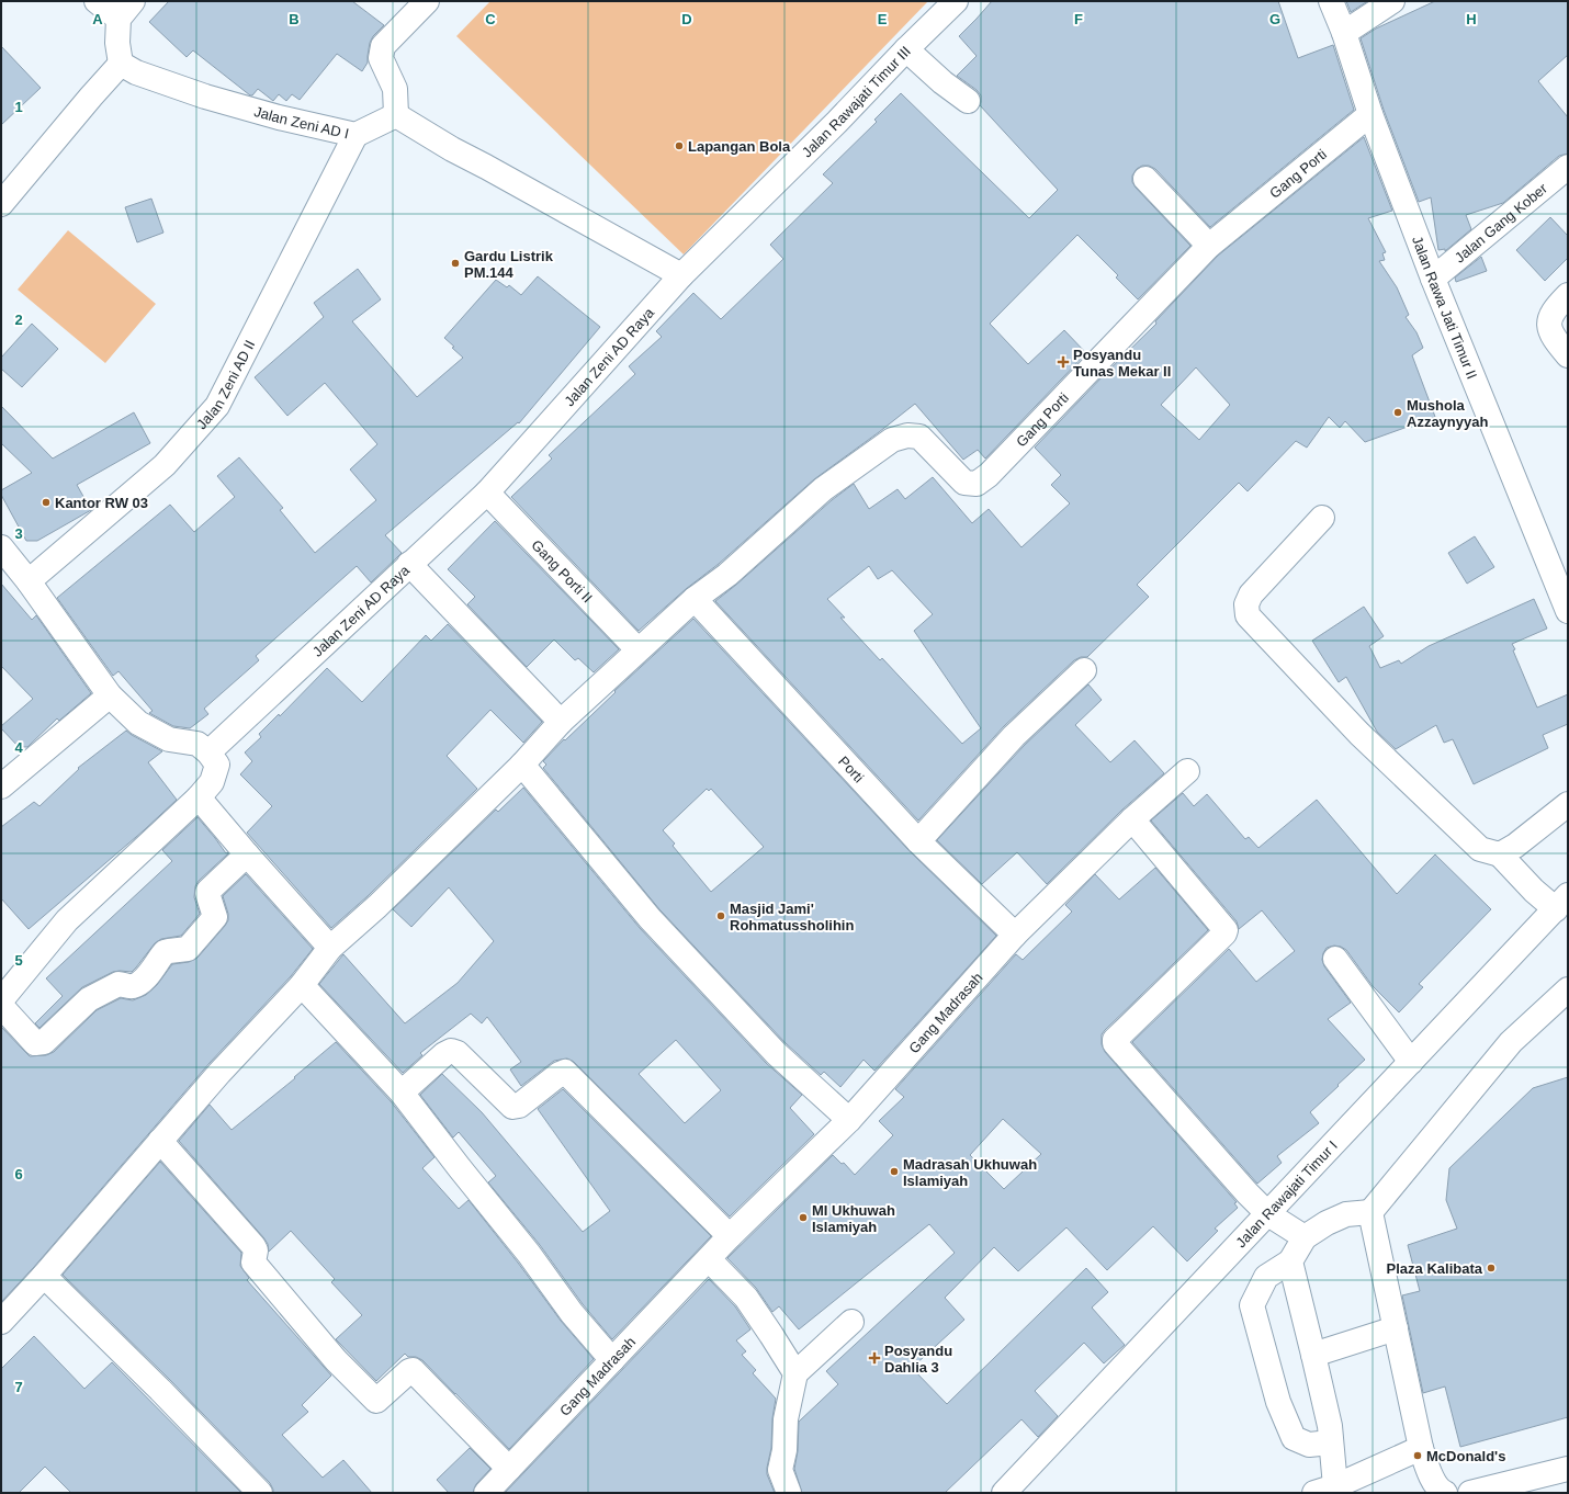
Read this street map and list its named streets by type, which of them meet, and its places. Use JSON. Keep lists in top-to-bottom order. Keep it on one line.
{"streets":{"street":["Jalan Rawajati Timur III","Jalan Zeni AD I","Gang Porti","Jalan Gang Kober","Jalan Rawa Jati Timur II","Jalan Zeni AD Raya","Jalan Zeni AD II","Gang Porti II","Porti","Gang Madrasah","Jalan Rawajati Timur I"]},"crossings":[["Jalan Rawajati Timur III","Jalan Zeni AD Raya"],["Jalan Zeni AD I","Jalan Zeni AD II"],["Gang Porti","Jalan Rawa Jati Timur II"],["Gang Porti","Porti"],["Jalan Gang Kober","Jalan Rawa Jati Timur II"],["Jalan Zeni AD Raya","Gang Porti II"],["Porti","Gang Madrasah"]],"places":{"other":["Lapangan Bola","Gardu Listrik PM.144","Mushola Azzaynyyah","Kantor RW 03","Masjid Jami' Rohmatussholihin","Madrasah Ukhuwah Islamiyah","MI Ukhuwah Islamiyah","Plaza Kalibata","McDonald's"],"health":["Posyandu Tunas Mekar II","Posyandu Dahlia 3"]},"grid":{"columns":["A","B","C","D","E","F","G","H"],"rows":["1","2","3","4","5","6","7"]}}
